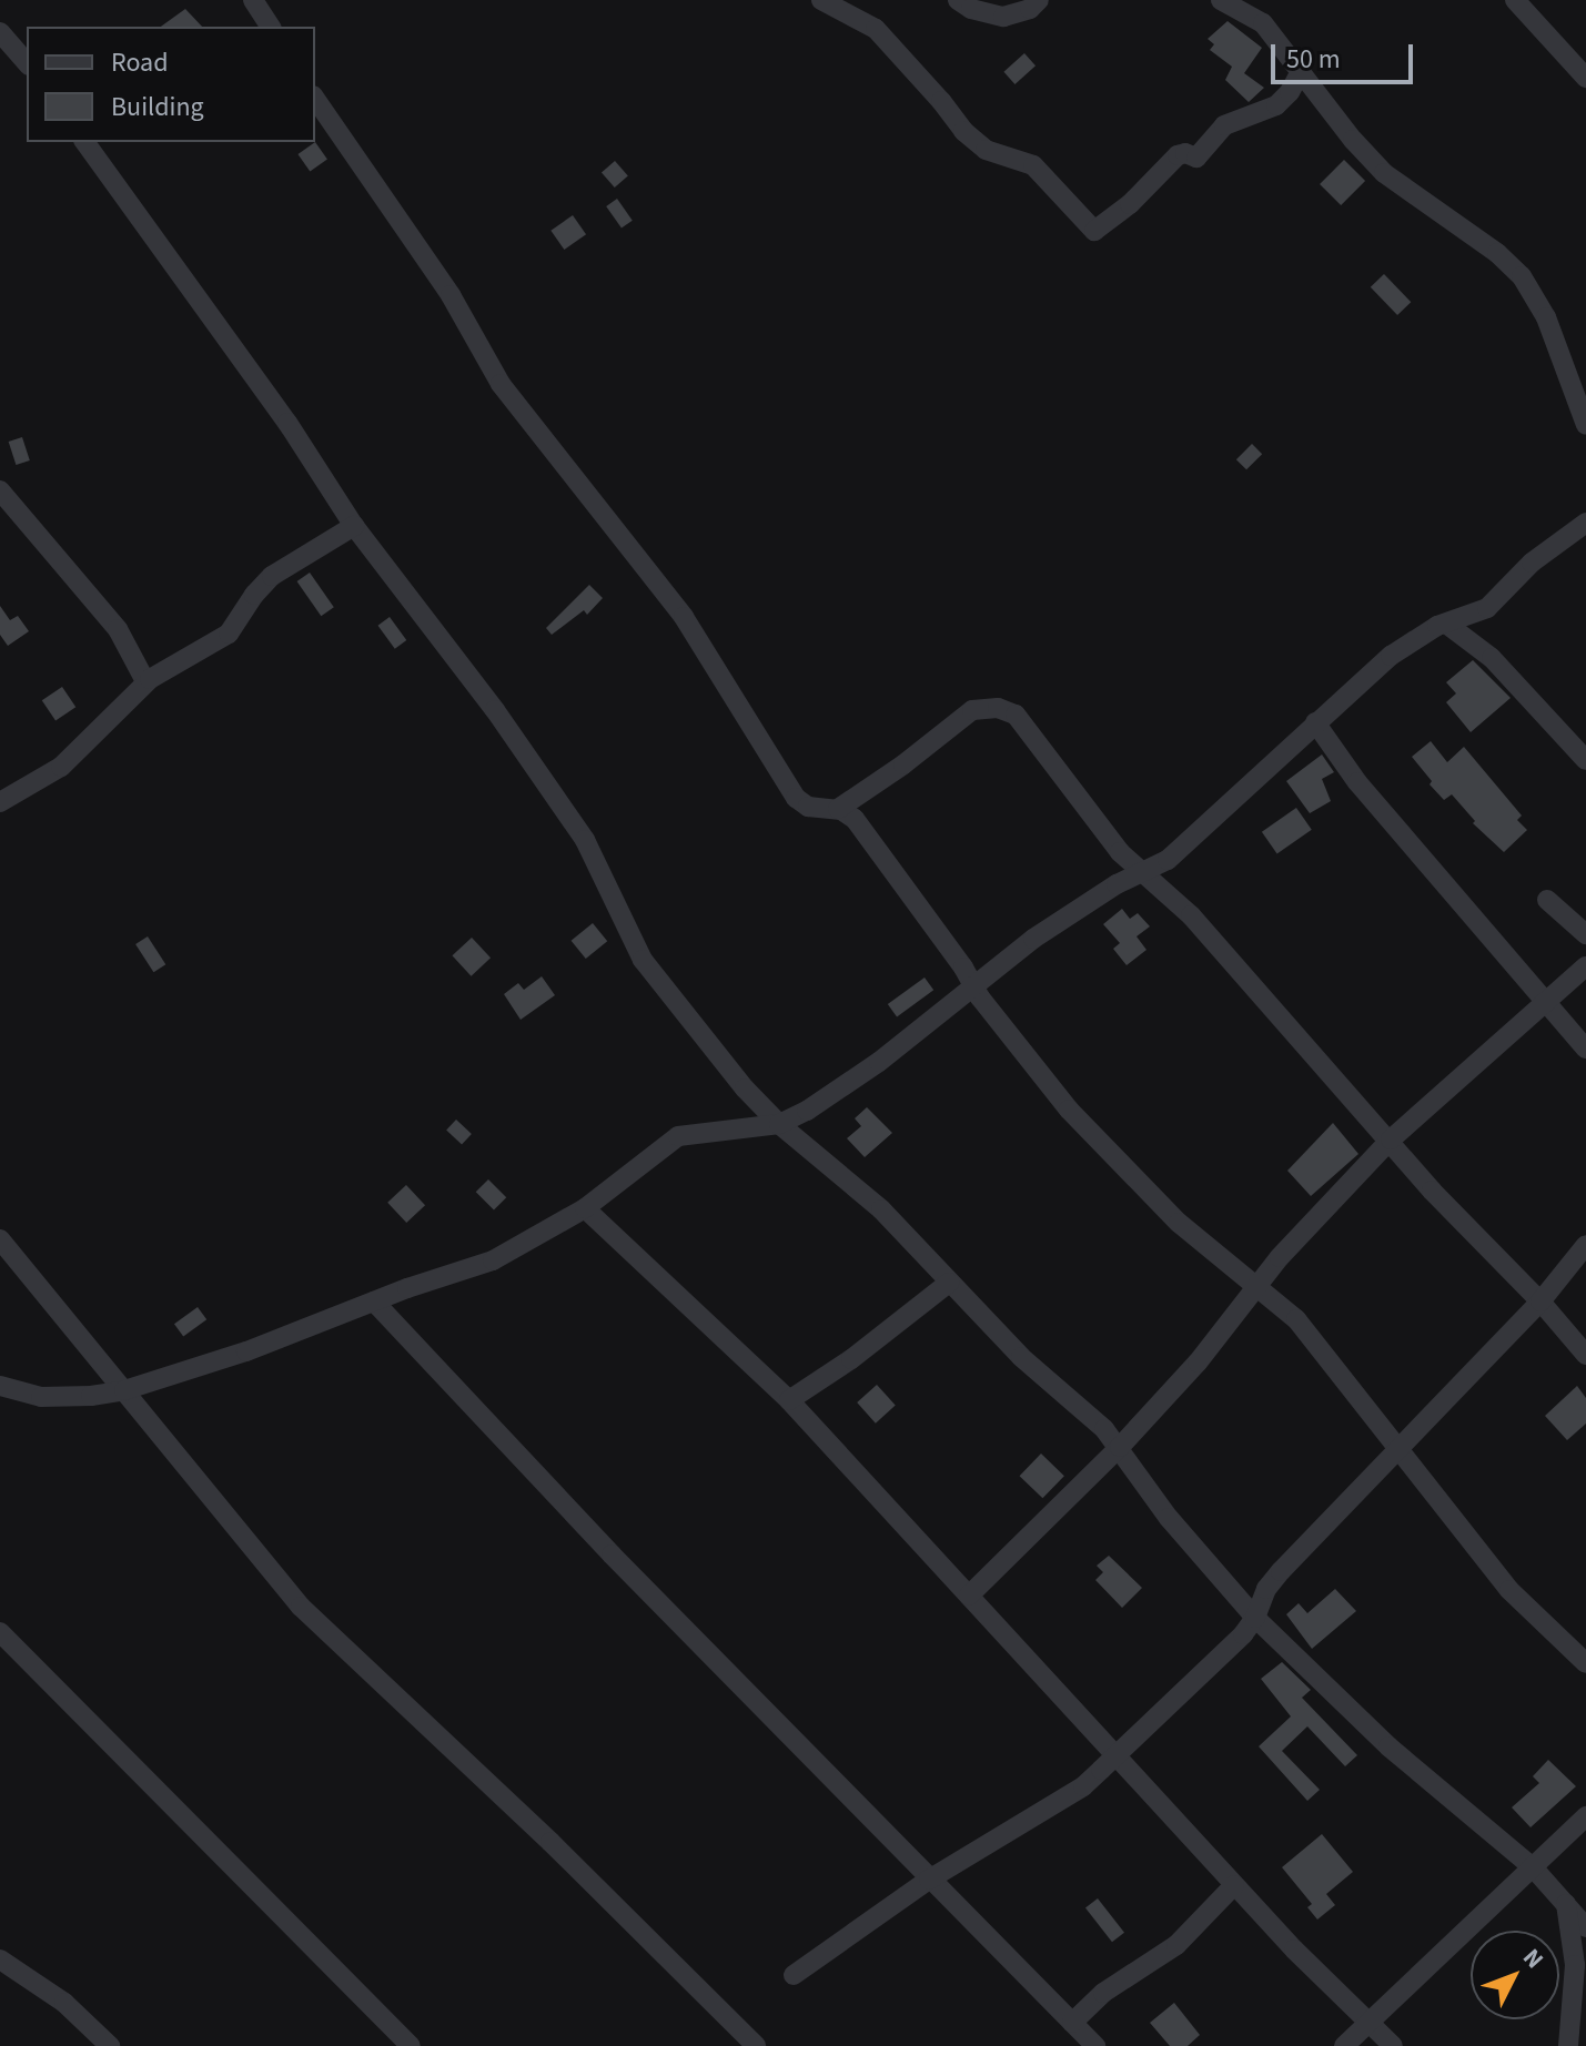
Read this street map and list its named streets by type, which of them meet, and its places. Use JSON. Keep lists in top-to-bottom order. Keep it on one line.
{"legend":["Road","Building"],"scale_bar":"50 m","north":"top right"}
